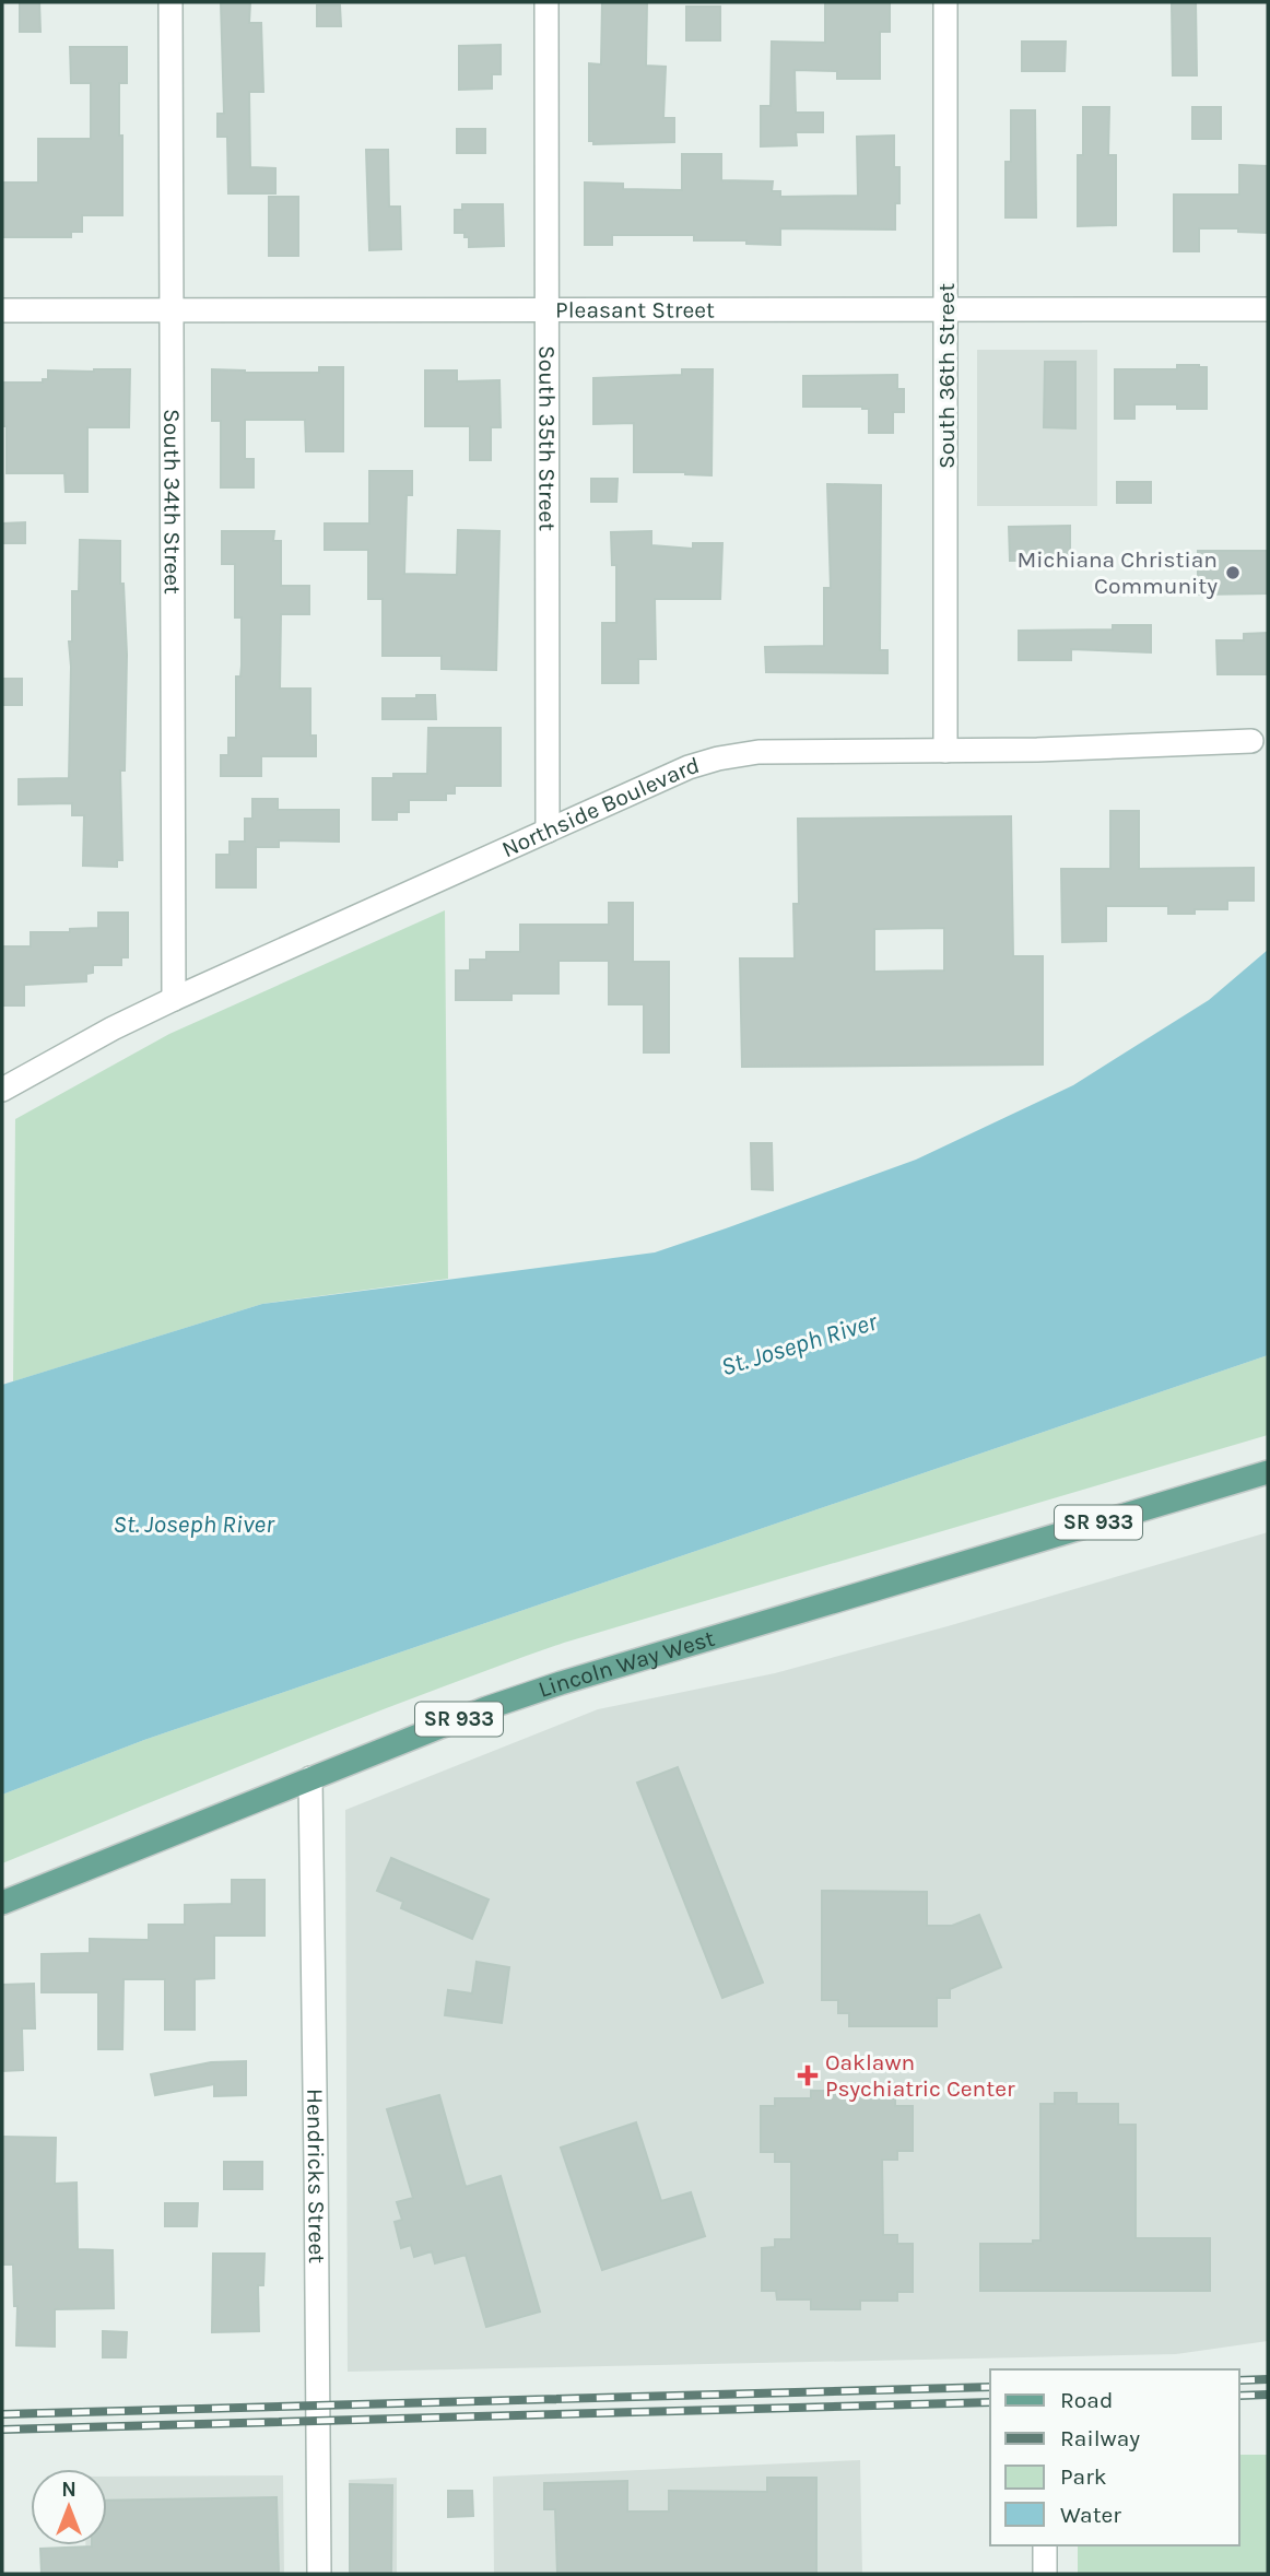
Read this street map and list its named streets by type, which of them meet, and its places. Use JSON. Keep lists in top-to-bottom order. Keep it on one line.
{"streets":{"main road":["SR 933","Lincoln Way West"],"street":["Pleasant Street","South 36th Street","South 35th Street","South 34th Street","Northside Boulevard","Hendricks Street"]},"crossings":[["Pleasant Street","South 36th Street"],["Pleasant Street","South 35th Street"],["Pleasant Street","South 34th Street"],["South 36th Street","Northside Boulevard"],["South 35th Street","Northside Boulevard"],["South 34th Street","Northside Boulevard"],["Lincoln Way West","Hendricks Street"]],"water":["St. Joseph River"],"places":{"other":["Michiana Christian Community"],"health":["Oaklawn Psychiatric Center"]},"legend":["Road","Railway","Park","Water"],"north":"top"}
